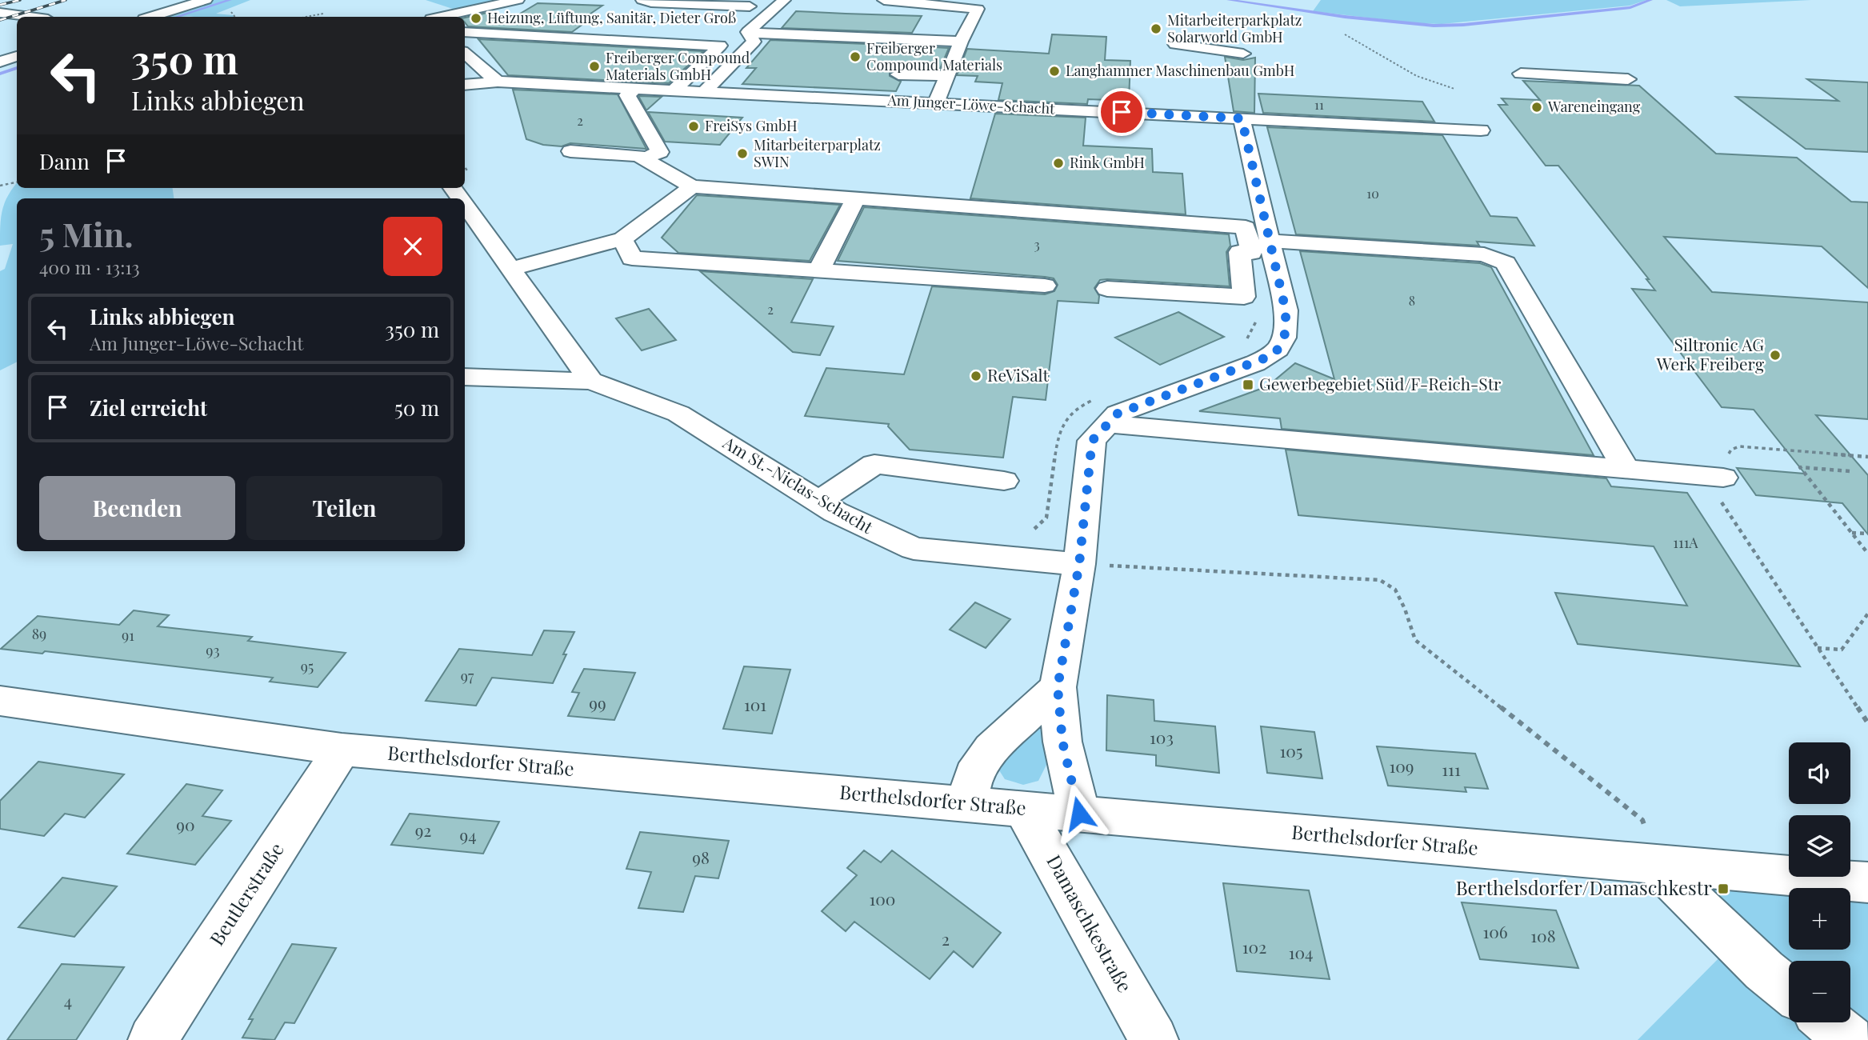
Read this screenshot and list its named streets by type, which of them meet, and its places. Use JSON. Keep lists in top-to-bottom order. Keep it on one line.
{"streets":{"street":["Am Junger-Löwe-Schacht","Am St.-Niclas-Schacht","Berthelsdorfer Straße","Beutlerstraße","Damaschkestraße"]},"crossings":[["Berthelsdorfer Straße","Beutlerstraße"],["Berthelsdorfer Straße","Damaschkestraße"]],"places":{"other":["Heizung, Lüftung, Sanitär, Dieter Groß","Mitarbeiterparkplatz Solarworld GmbH","Freiberger Compound Materials","Freiberger Compound Materials GmbH","Langhammer Maschinenbau GmbH","Wareneingang","FreiSys GmbH","Mitarbeiterparplatz SWIN","Rink GmbH","Siltronic AG Werk Freiberg","ReViSalt"],"transit":["Gewerbegebiet Süd/F-Reich-Str","Berthelsdorfer/Damaschkestr"]},"house_numbers":["11","2","10","3","8","2","111A","89","91","93","95","97","99","101","103","105","109","111","90","92","94","98","100","106","108","2","102","104","4"],"page":{"turn":["350 m","Links abbiegen"],"then":"Dann","heading":["5 Min.","400 m · 13:13"],"list":[{"name":"Links abbiegen","note":"Am Junger-Löwe-Schacht","value":"350 m"},{"name":"Ziel erreicht","value":"50 m"}],"buttons":["Beenden","Teilen"],"map_buttons":["+","−"]}}
